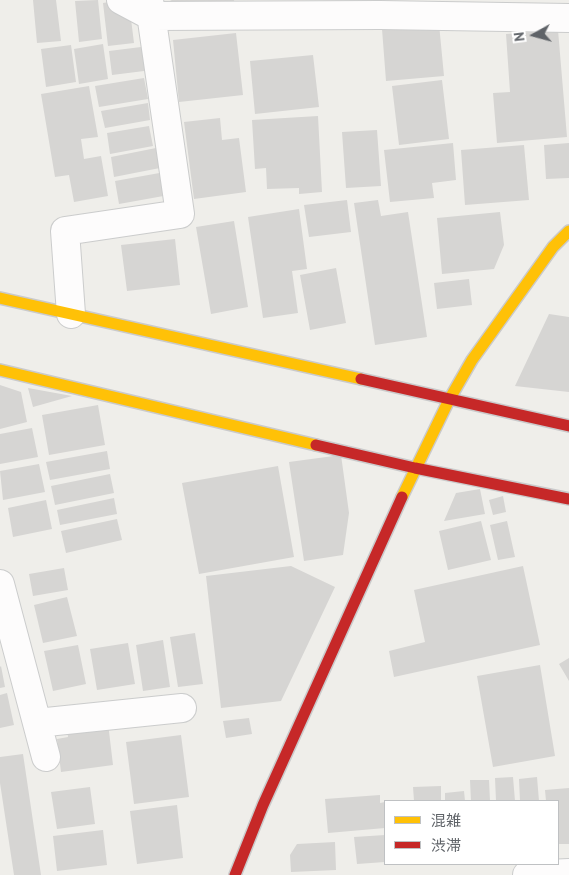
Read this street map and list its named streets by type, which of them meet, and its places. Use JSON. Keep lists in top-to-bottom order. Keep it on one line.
{"legend":["混雑","渋滞"],"north":"left"}
